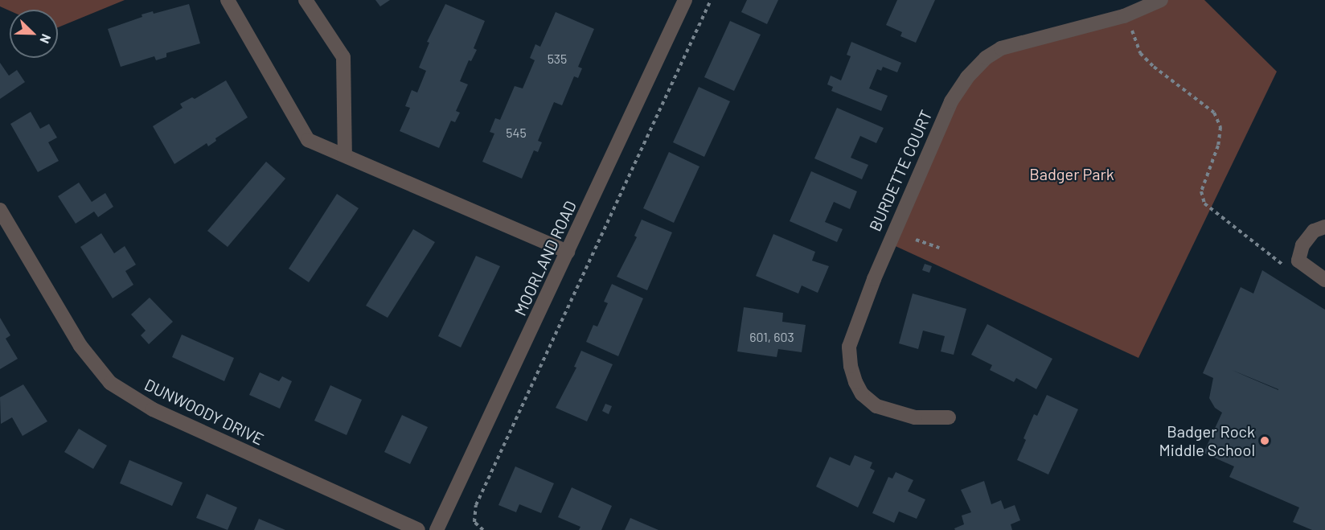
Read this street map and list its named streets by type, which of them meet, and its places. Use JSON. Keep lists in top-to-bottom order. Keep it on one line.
{"streets":{"street":["BURDETTE COURT","MOORLAND ROAD","DUNWOODY DRIVE"]},"parks":["Badger Park"],"places":["Badger Rock Middle School"],"house_numbers":["535","545","601, 603"],"north":"bottom right"}
